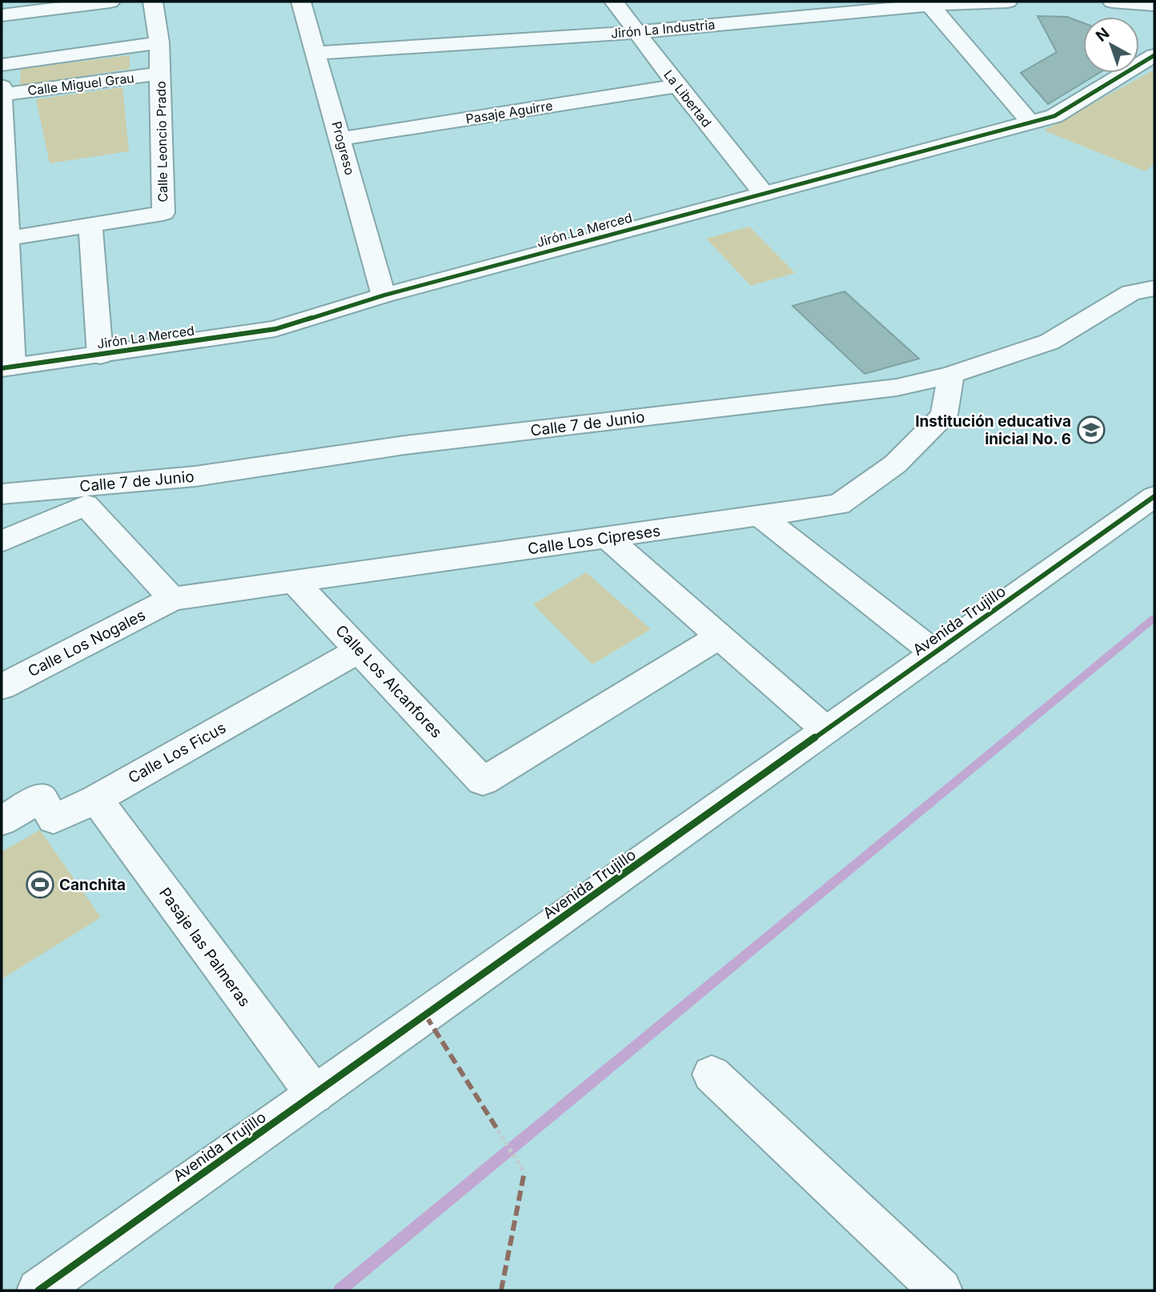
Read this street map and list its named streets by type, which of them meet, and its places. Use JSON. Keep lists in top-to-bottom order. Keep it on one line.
{"streets":{"street":["Jirón La Industria","Calle Miguel Grau","La Libertad","Pasaje Aguirre","Calle Leoncio Prado","Progreso","Jirón La Merced","Calle 7 de Junio","Calle Los Cipreses","Avenida Trujillo","Calle Los Nogales","Calle Los Alcanfores","Calle Los Ficus","Pasaje las Palmeras"]},"crossings":[["Jirón La Industria","La Libertad"],["Jirón La Industria","Progreso"],["Calle Miguel Grau","Calle Leoncio Prado"],["La Libertad","Pasaje Aguirre"],["La Libertad","Jirón La Merced"],["Pasaje Aguirre","Progreso"],["Progreso","Jirón La Merced"],["Calle 7 de Junio","Calle Los Cipreses"],["Calle Los Cipreses","Calle Los Nogales"],["Calle Los Cipreses","Calle Los Alcanfores"],["Avenida Trujillo","Pasaje las Palmeras"],["Calle Los Alcanfores","Calle Los Ficus"],["Calle Los Ficus","Pasaje las Palmeras"]],"places":{"school or university":["Institución educativa inicial No. 6"],"sports":["Canchita"]},"north":"top left"}
